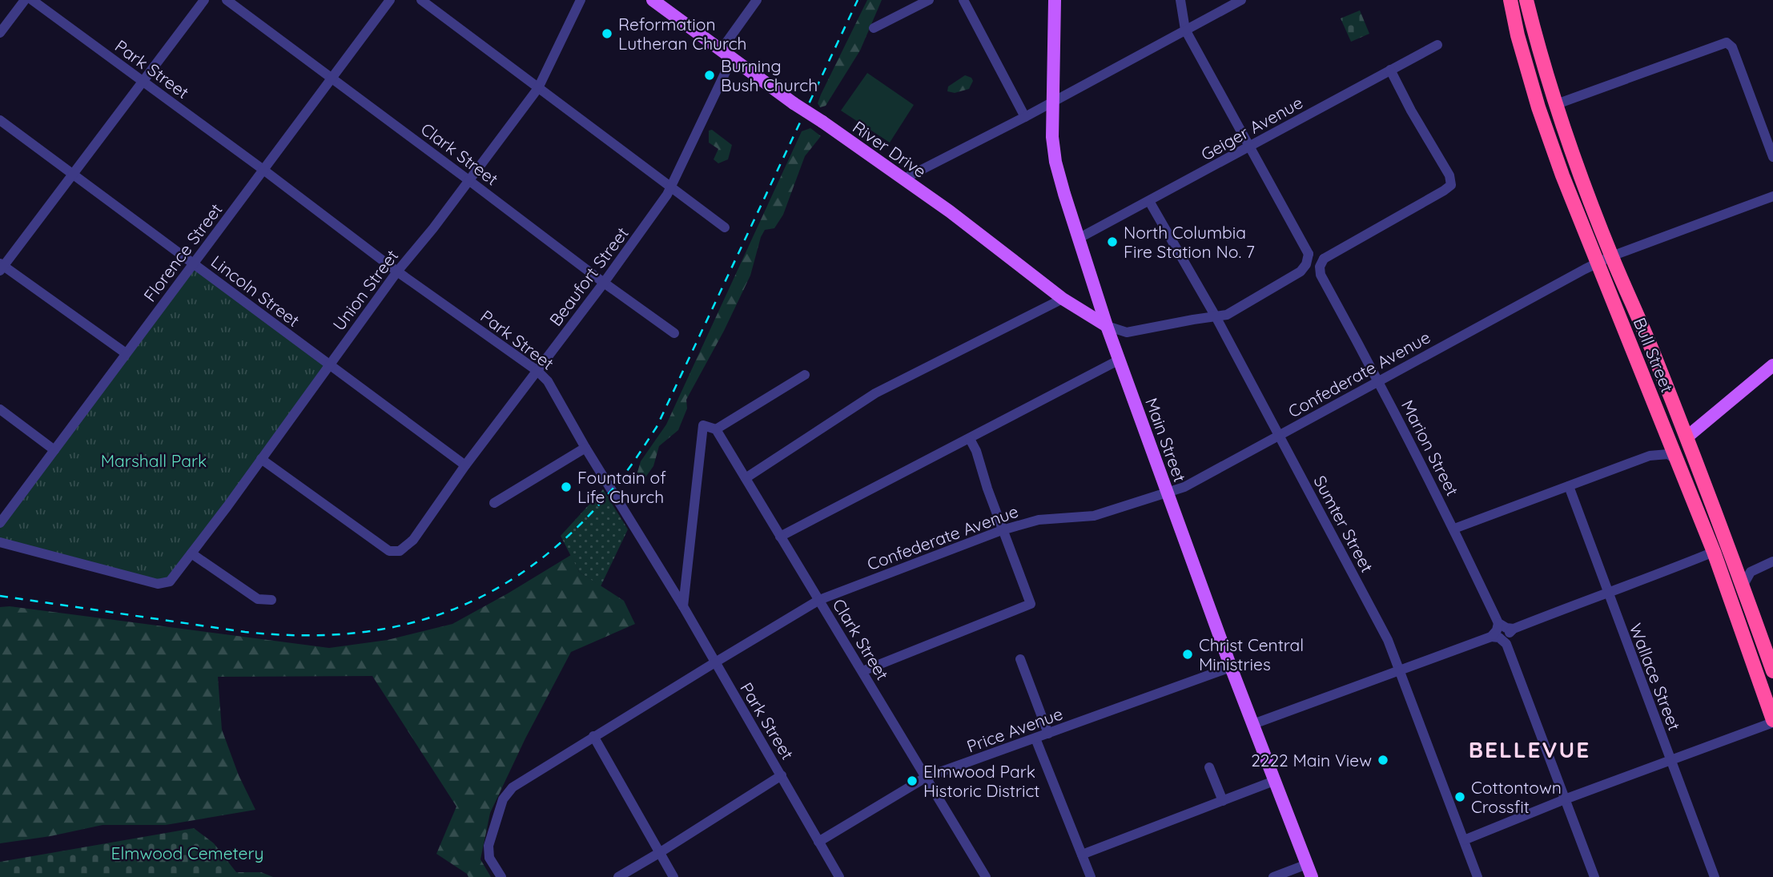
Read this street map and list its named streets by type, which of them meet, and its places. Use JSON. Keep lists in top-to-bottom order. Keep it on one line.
{"streets":{"highway":["Bull Street"],"main road":["River Drive","Main Street"],"street":["Park Street","Geiger Avenue","Clark Street","Florence Street","Beaufort Street","Union Street","Lincoln Street","Confederate Avenue","Marion Street","Sumter Street","Wallace Street","Price Avenue"]},"crossings":[["Park Street","Florence Street"],["Park Street","Beaufort Street"],["Park Street","Union Street"],["Park Street","Confederate Avenue"],["Park Street","Price Avenue"],["Geiger Avenue","Main Street"],["Geiger Avenue","Sumter Street"],["River Drive","Beaufort Street"],["River Drive","Main Street"],["Clark Street","Florence Street"],["Clark Street","Beaufort Street"],["Clark Street","Union Street"],["Clark Street","Confederate Avenue"],["Clark Street","Price Avenue"],["Florence Street","Lincoln Street"],["Beaufort Street","Union Street"],["Beaufort Street","Lincoln Street"],["Union Street","Lincoln Street"],["Bull Street","Confederate Avenue"],["Confederate Avenue","Main Street"],["Confederate Avenue","Marion Street"],["Confederate Avenue","Sumter Street"],["Main Street","Price Avenue"]],"districts":["BELLEVUE"],"parks":["Marshall Park","Elmwood Cemetery"],"places":["Reformation Lutheran Church","Burning Bush Church","North Columbia Fire Station No. 7","Fountain of Life Church","Christ Central Ministries","2222 Main View","Elmwood Park Historic District","Cottontown Crossfit"]}
